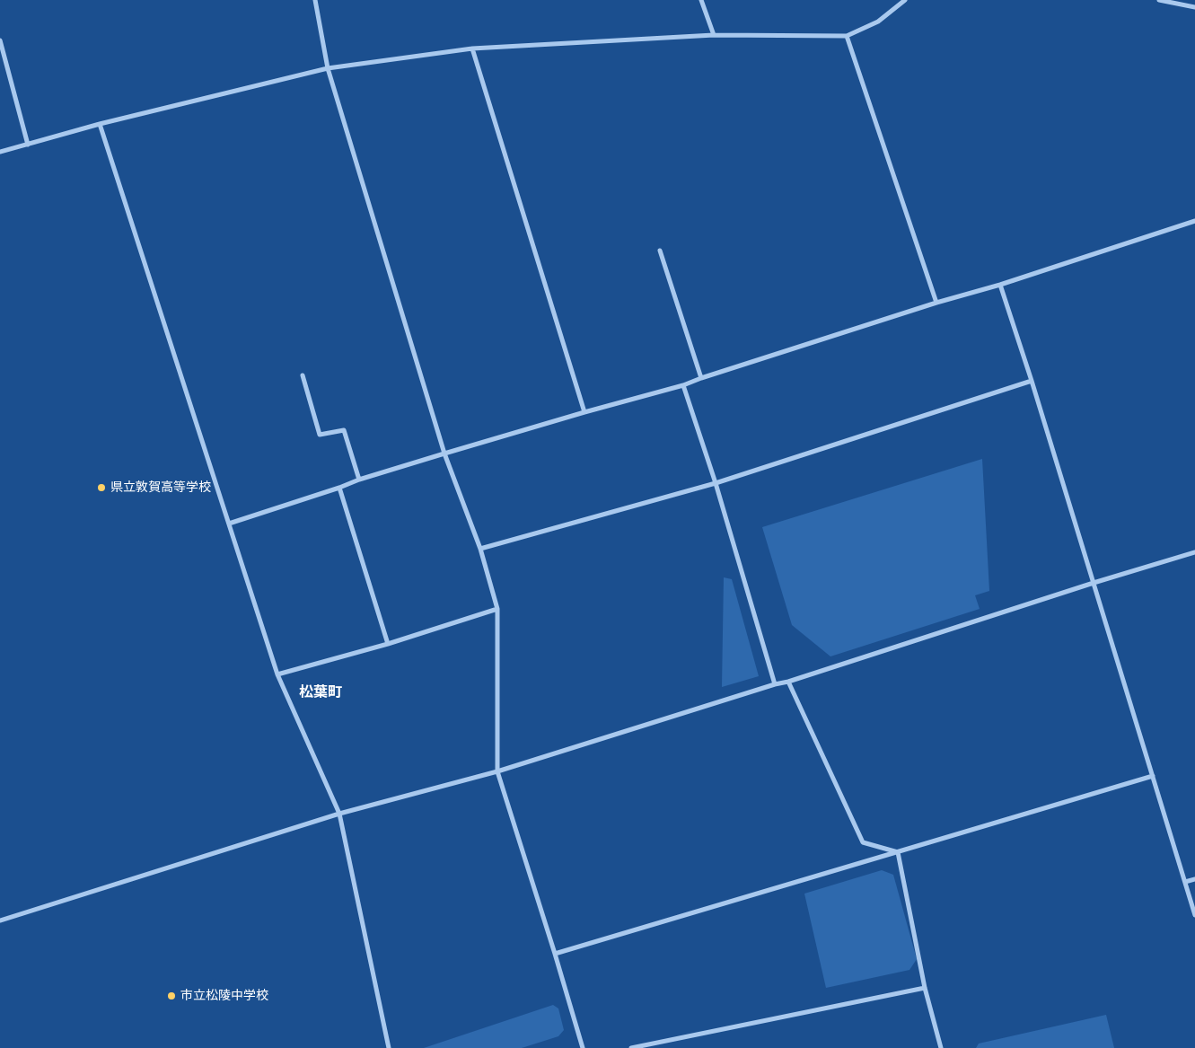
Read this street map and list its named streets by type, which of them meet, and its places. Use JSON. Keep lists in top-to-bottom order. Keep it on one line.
{"districts":["松葉町"],"places":["県立敦賀高等学校","市立松陵中学校"]}
